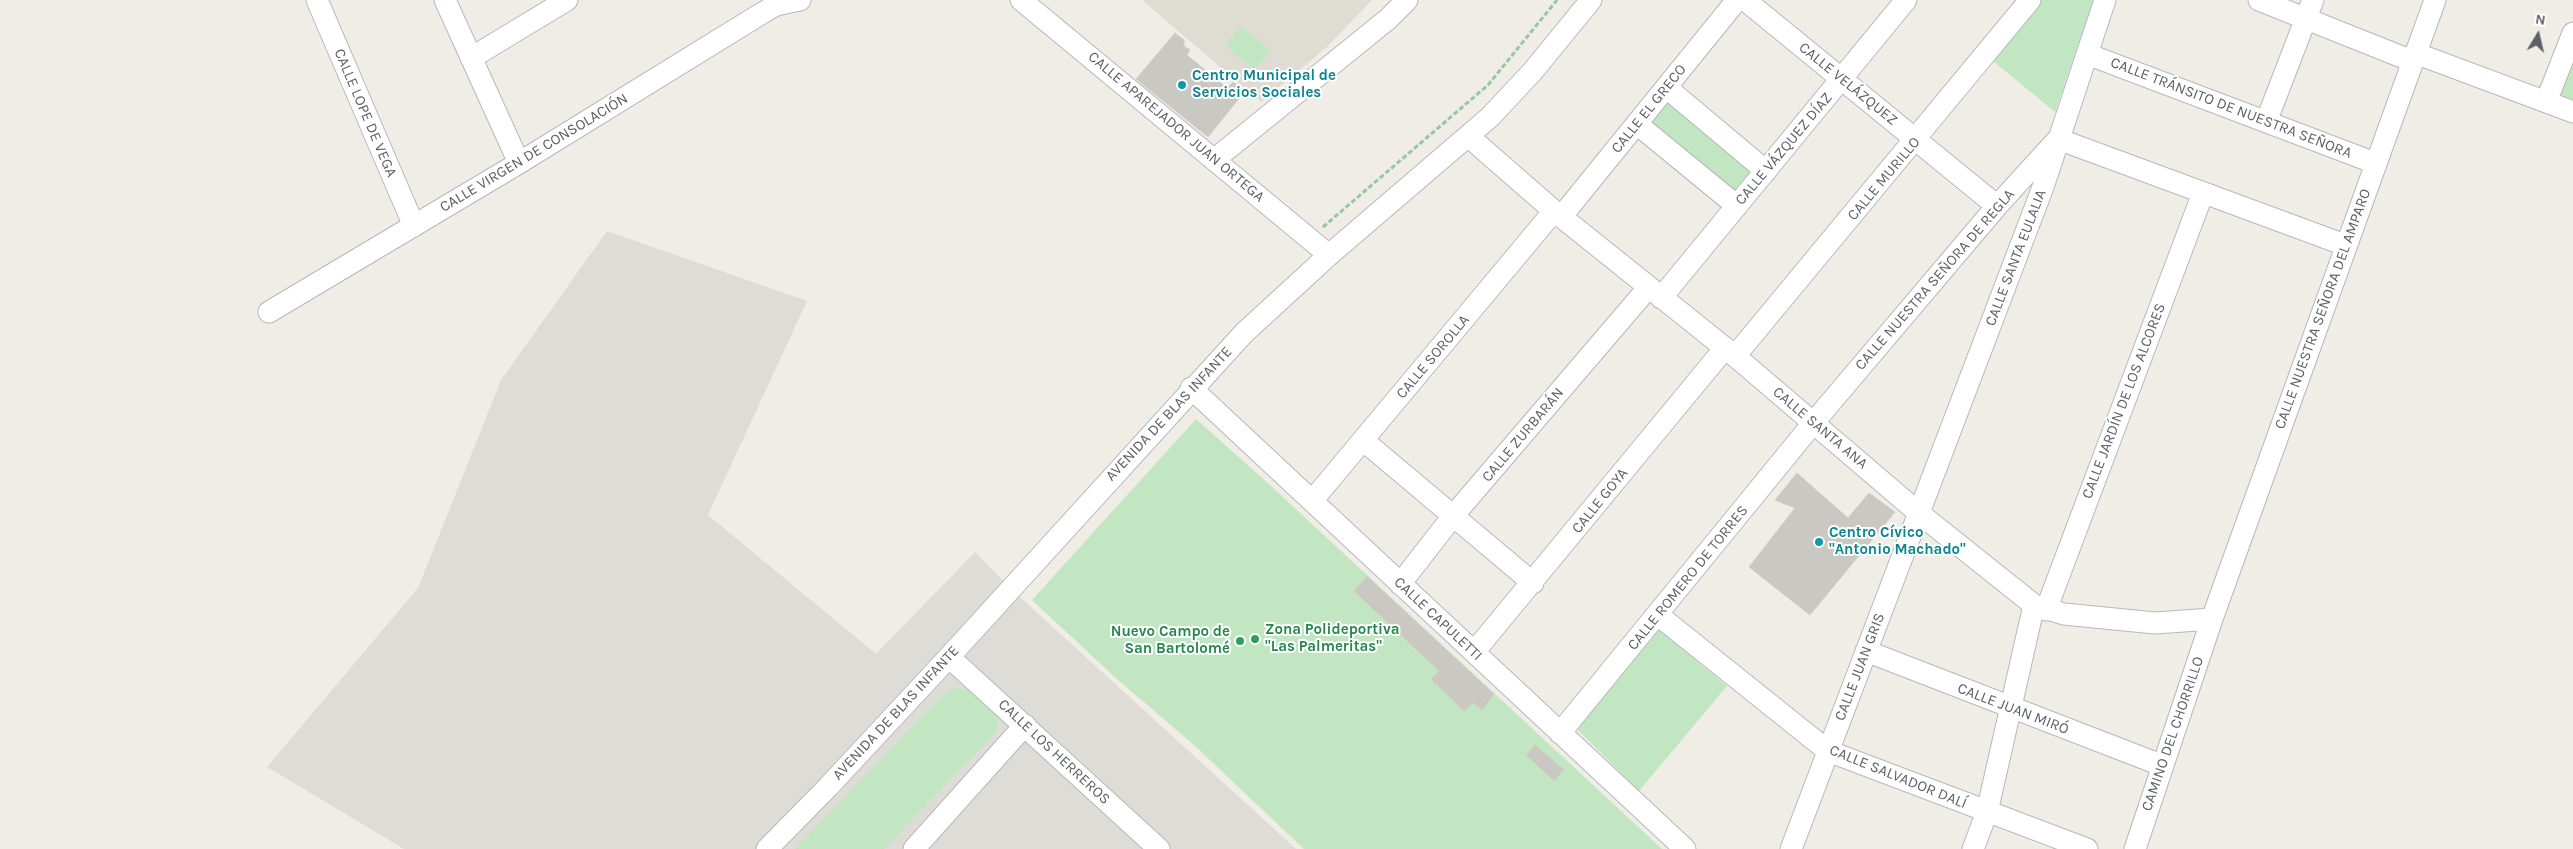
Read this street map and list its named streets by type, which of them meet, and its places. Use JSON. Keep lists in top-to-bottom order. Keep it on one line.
{"streets":{"street":["CALLE VELÁZQUEZ","CALLE TRÁNSITO DE NUESTRA SEÑORA","CALLE EL GRECO","CALLE LOPE DE VEGA","CALLE APAREJADOR JUAN ORTEGA","CALLE VÁZQUEZ DÍAZ","CALLE VIRGEN DE CONSOLACIÓN","CALLE MURILLO","CALLE SANTA EULALIA","CALLE NUESTRA SEÑORA DE REGLA","CALLE NUESTRA SEÑORA DEL AMPARO","CALLE SOROLLA","CALLE JARDÍN DE LOS ALCORES","AVENIDA DE BLAS INFANTE","CALLE SANTA ANA","CALLE ZURBARÁN","CALLE GOYA","CALLE ROMERO DE TORRES","CALLE CAPULETTI","CALLE JUAN GRIS","CALLE JUAN MIRÓ","CAMINO DEL CHORRILLO","CALLE LOS HERREROS","CALLE SALVADOR DALÍ"]},"crossings":[["CALLE VELÁZQUEZ","CALLE VÁZQUEZ DÍAZ"],["CALLE VELÁZQUEZ","CALLE MURILLO"],["CALLE VELÁZQUEZ","CALLE NUESTRA SEÑORA DE REGLA"],["CALLE TRÁNSITO DE NUESTRA SEÑORA","CALLE SANTA EULALIA"],["CALLE TRÁNSITO DE NUESTRA SEÑORA","CALLE NUESTRA SEÑORA DEL AMPARO"],["CALLE EL GRECO","CALLE SOROLLA"],["CALLE EL GRECO","CALLE SANTA ANA"],["CALLE LOPE DE VEGA","CALLE VIRGEN DE CONSOLACIÓN"],["CALLE APAREJADOR JUAN ORTEGA","AVENIDA DE BLAS INFANTE"],["CALLE VÁZQUEZ DÍAZ","CALLE SANTA ANA"],["CALLE VÁZQUEZ DÍAZ","CALLE ZURBARÁN"],["CALLE MURILLO","CALLE SANTA ANA"],["CALLE MURILLO","CALLE GOYA"],["CALLE SANTA EULALIA","CALLE NUESTRA SEÑORA DE REGLA"],["CALLE SANTA EULALIA","CALLE SANTA ANA"],["CALLE SANTA EULALIA","CALLE JUAN GRIS"],["CALLE NUESTRA SEÑORA DE REGLA","CALLE SANTA ANA"],["CALLE NUESTRA SEÑORA DE REGLA","CALLE ROMERO DE TORRES"],["CALLE NUESTRA SEÑORA DEL AMPARO","CALLE SANTA ANA"],["CALLE NUESTRA SEÑORA DEL AMPARO","CAMINO DEL CHORRILLO"],["CALLE SOROLLA","CALLE SANTA ANA"],["CALLE SOROLLA","CALLE CAPULETTI"],["CALLE JARDÍN DE LOS ALCORES","CALLE SANTA ANA"],["CALLE JARDÍN DE LOS ALCORES","CALLE JUAN MIRÓ"],["CALLE JARDÍN DE LOS ALCORES","CALLE SALVADOR DALÍ"],["AVENIDA DE BLAS INFANTE","CALLE SANTA ANA"],["AVENIDA DE BLAS INFANTE","CALLE CAPULETTI"],["AVENIDA DE BLAS INFANTE","CALLE LOS HERREROS"],["CALLE SANTA ANA","CALLE ZURBARÁN"],["CALLE SANTA ANA","CALLE GOYA"],["CALLE SANTA ANA","CALLE ROMERO DE TORRES"],["CALLE SANTA ANA","CALLE JUAN GRIS"],["CALLE SANTA ANA","CAMINO DEL CHORRILLO"],["CALLE ZURBARÁN","CALLE CAPULETTI"],["CALLE GOYA","CALLE CAPULETTI"],["CALLE ROMERO DE TORRES","CALLE CAPULETTI"],["CALLE ROMERO DE TORRES","CALLE SALVADOR DALÍ"],["CALLE JUAN GRIS","CALLE JUAN MIRÓ"],["CALLE JUAN GRIS","CALLE SALVADOR DALÍ"],["CALLE JUAN MIRÓ","CAMINO DEL CHORRILLO"]],"places":["Centro Municipal de Servicios Sociales","Centro Cívico \"Antonio Machado\"","Zona Polideportiva \"Las Palmeritas\"","Nuevo Campo de San Bartolomé"],"north":"top"}
